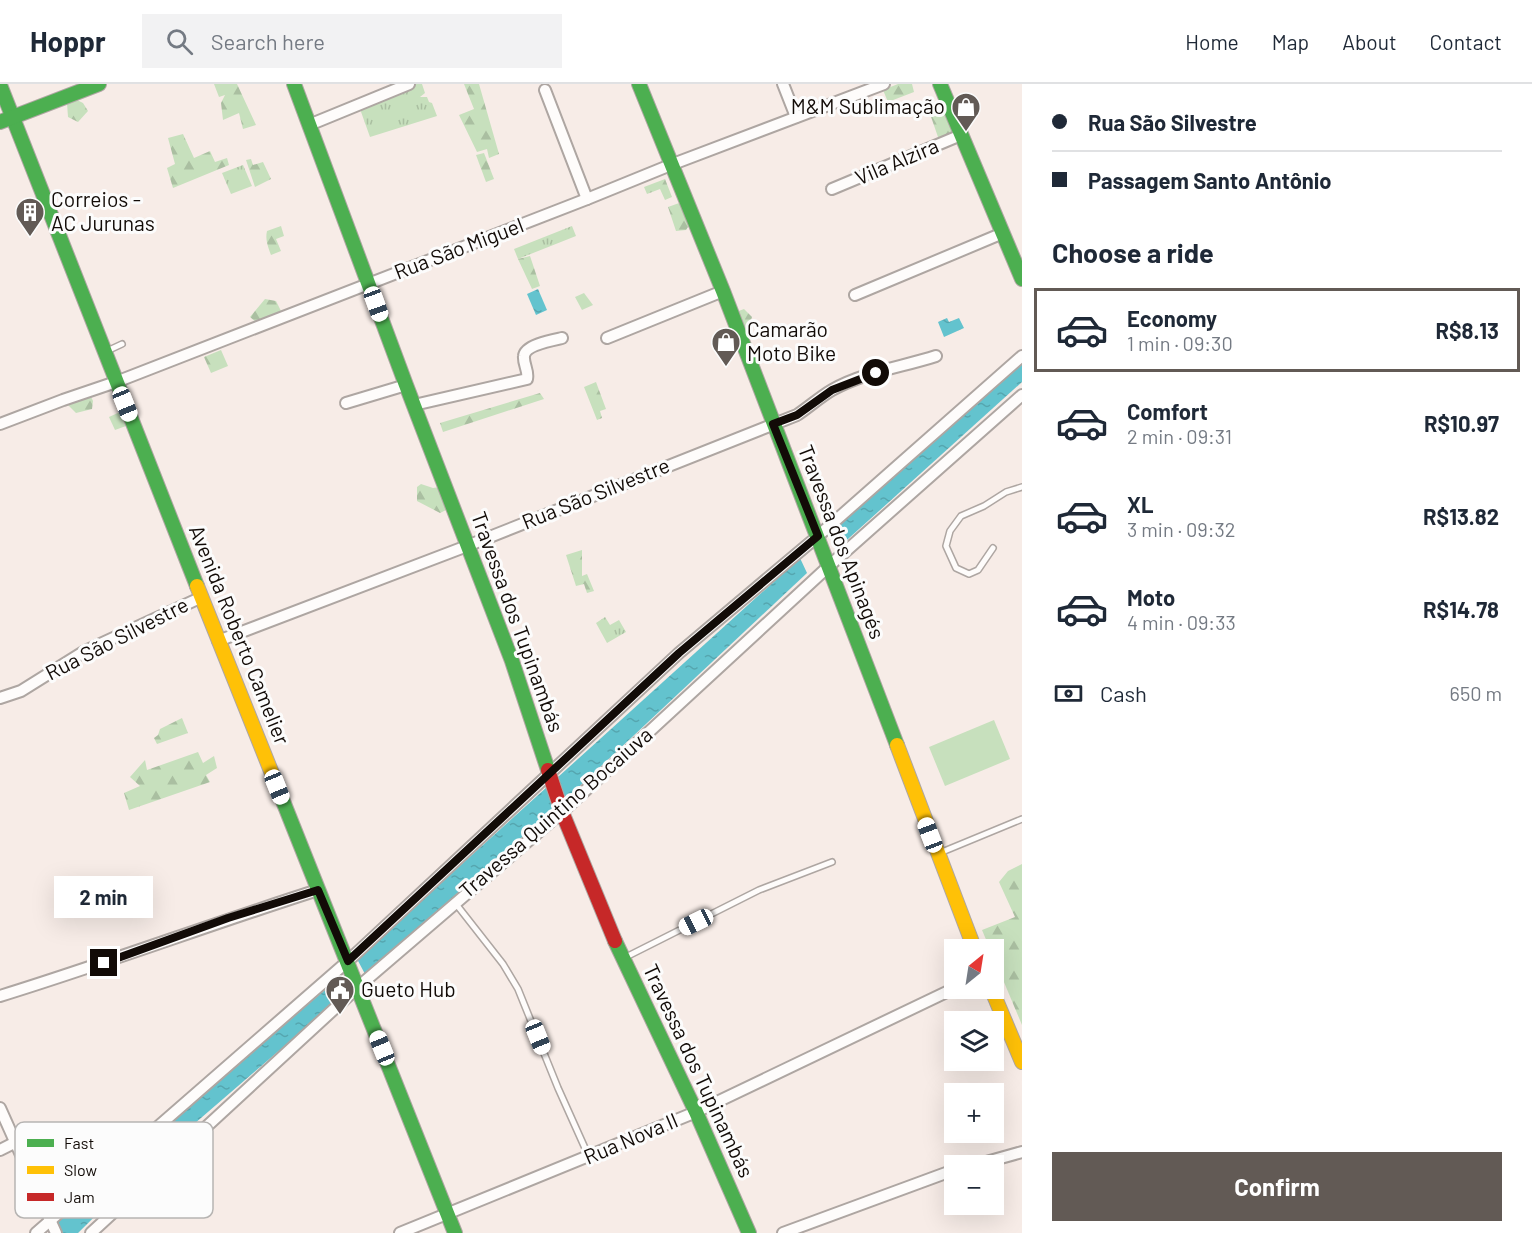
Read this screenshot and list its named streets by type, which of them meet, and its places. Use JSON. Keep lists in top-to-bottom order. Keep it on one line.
{"streets":{"street":["Vila Alzira","Rua São Miguel","Rua São Silvestre","Travessa dos Apinagés","Travessa dos Tupinambás","Avenida Roberto Camelier","Travessa Quintino Bocaiuva","Rua Nova II"]},"crossings":[["Rua São Miguel","Travessa dos Apinagés"],["Rua São Miguel","Travessa dos Tupinambás"],["Rua São Miguel","Avenida Roberto Camelier"],["Rua São Silvestre","Travessa dos Apinagés"],["Rua São Silvestre","Travessa dos Tupinambás"],["Rua São Silvestre","Avenida Roberto Camelier"],["Travessa dos Apinagés","Travessa Quintino Bocaiuva"],["Travessa dos Tupinambás","Travessa Quintino Bocaiuva"],["Travessa dos Tupinambás","Rua Nova II"],["Avenida Roberto Camelier","Travessa Quintino Bocaiuva"],["Avenida Roberto Camelier","Rua Nova II"]],"places":{"shop":["M&M Sublimação","Camarão Moto Bike"],"building":["Correios - AC Jurunas"],"public building":["Gueto Hub"]},"legend":["Fast","Slow","Jam"],"north":"top right","page":{"header":"Hoppr","search":"Search here","nav":["Home","Map","About","Contact"],"banner":["Rua São Silvestre","Passagem Santo Antônio"],"heading":"Choose a ride","list":[{"name":"Economy","note":"1 min · 09:30","value":"R$8.13"},{"name":"Comfort","note":"2 min · 09:31","value":"R$10.97"},{"name":"XL","note":"3 min · 09:32","value":"R$13.82"},{"name":"Moto","note":"4 min · 09:33","value":"R$14.78"}],"pay":["Cash","650 m"],"bubble":"2 min","map_buttons":["+","−"],"buttons":"Confirm"}}
